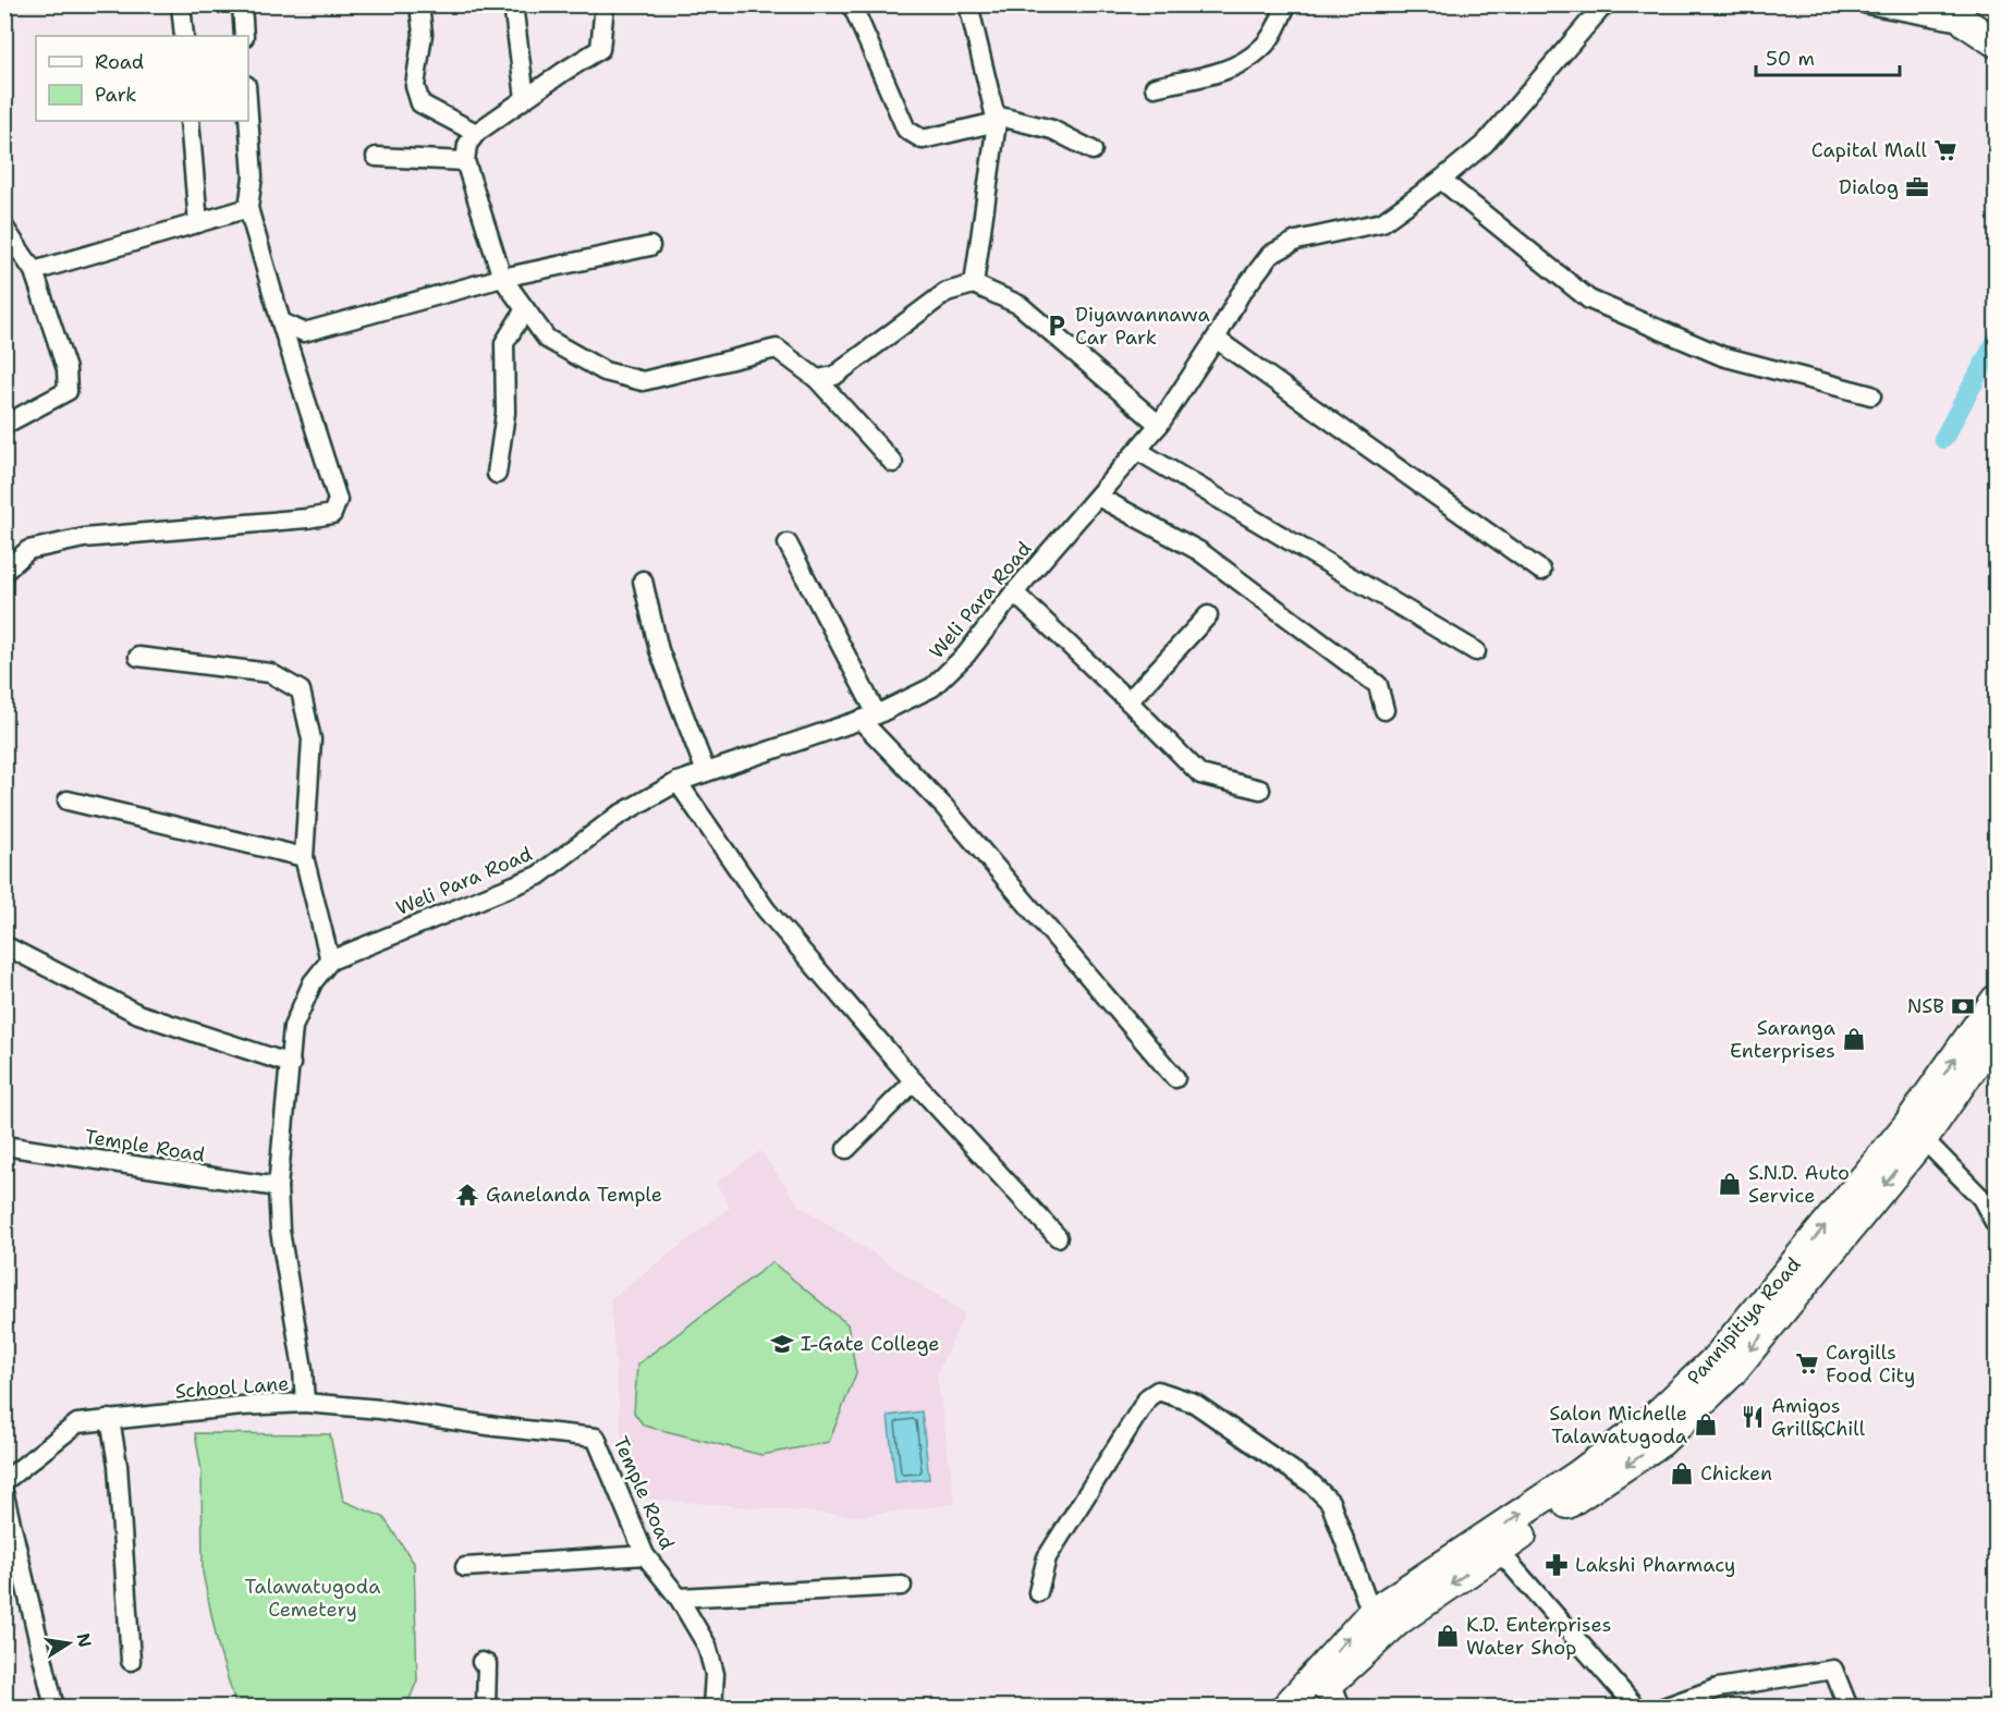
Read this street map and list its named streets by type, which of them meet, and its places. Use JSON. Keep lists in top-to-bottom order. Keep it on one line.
{"streets":{"main road":["Pannipitiya Road"],"street":["Weli Para Road","Temple Road","School Lane"]},"crossings":[["Temple Road","School Lane"]],"parks":["Talawatugoda Cemetery"],"places":{"supermarket":["Capital Mall","Cargills Food City"],"office":["Dialog"],"parking":["Diyawannawa Car Park"],"bank":["NSB"],"shop":["Saranga Enterprises","S.N.D. Auto Service","Salon Michelle Talawatugoda","Chicken","K.D. Enterprises Water Shop"],"temple":["Ganelanda Temple"],"school or university":["I-Gate College"],"restaurant":["Amigos Grill&Chill"],"pharmacy":["Lakshi Pharmacy"]},"legend":["Road","Park"],"scale_bar":"50 m","north":"right"}
